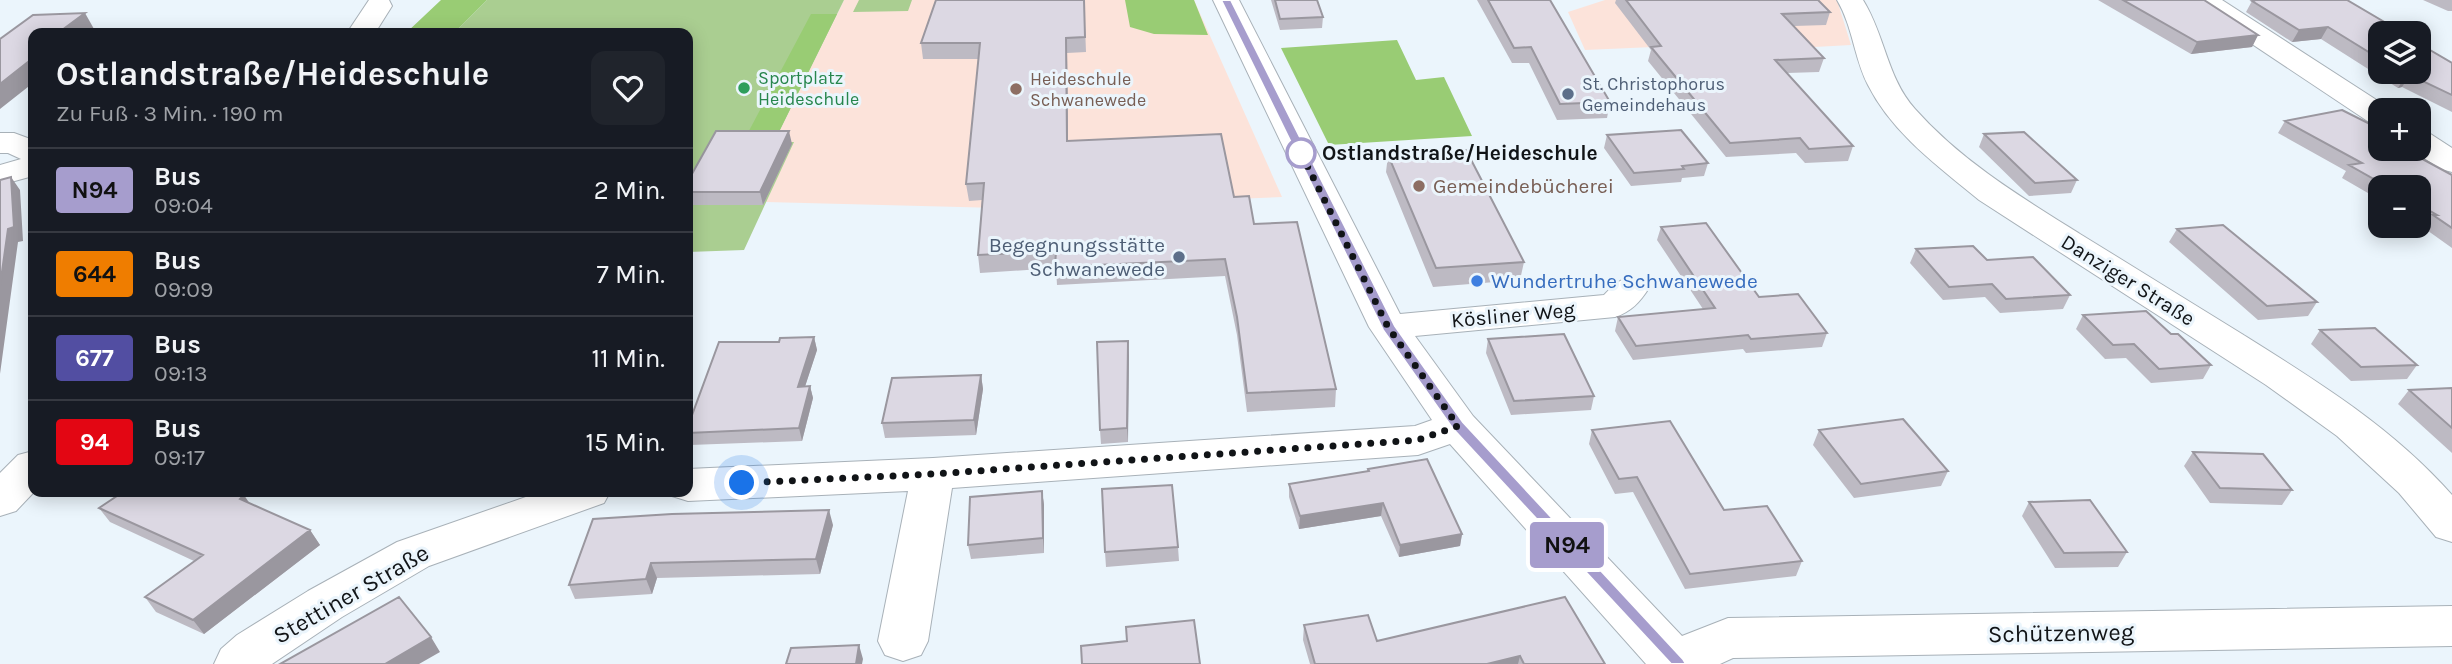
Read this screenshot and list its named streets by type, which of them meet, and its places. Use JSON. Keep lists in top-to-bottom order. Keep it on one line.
{"streets":{"street":["Danziger Straße","Kösliner Weg","Stettiner Straße","Schützenweg"]},"places":["Sportplatz Heideschule","Heideschule Schwanewede","St. Christophorus Gemeindehaus","Ostlandstraße/Heideschule","Gemeindebücherei","Begegnungsstätte Schwanewede","Wundertruhe Schwanewede"],"lines":["bus line N94"],"page":{"on_map":"N94","map_buttons":["+","−"],"heading":["Ostlandstraße/Heideschule","Zu Fuß · 3 Min. · 190 m"],"list":[{"mark":"N94","name":"Bus","note":"09:04","value":"2 Min."},{"mark":"644","name":"Bus","note":"09:09","value":"7 Min."},{"mark":"677","name":"Bus","note":"09:13","value":"11 Min."},{"mark":"94","name":"Bus","note":"09:17","value":"15 Min."}]}}
